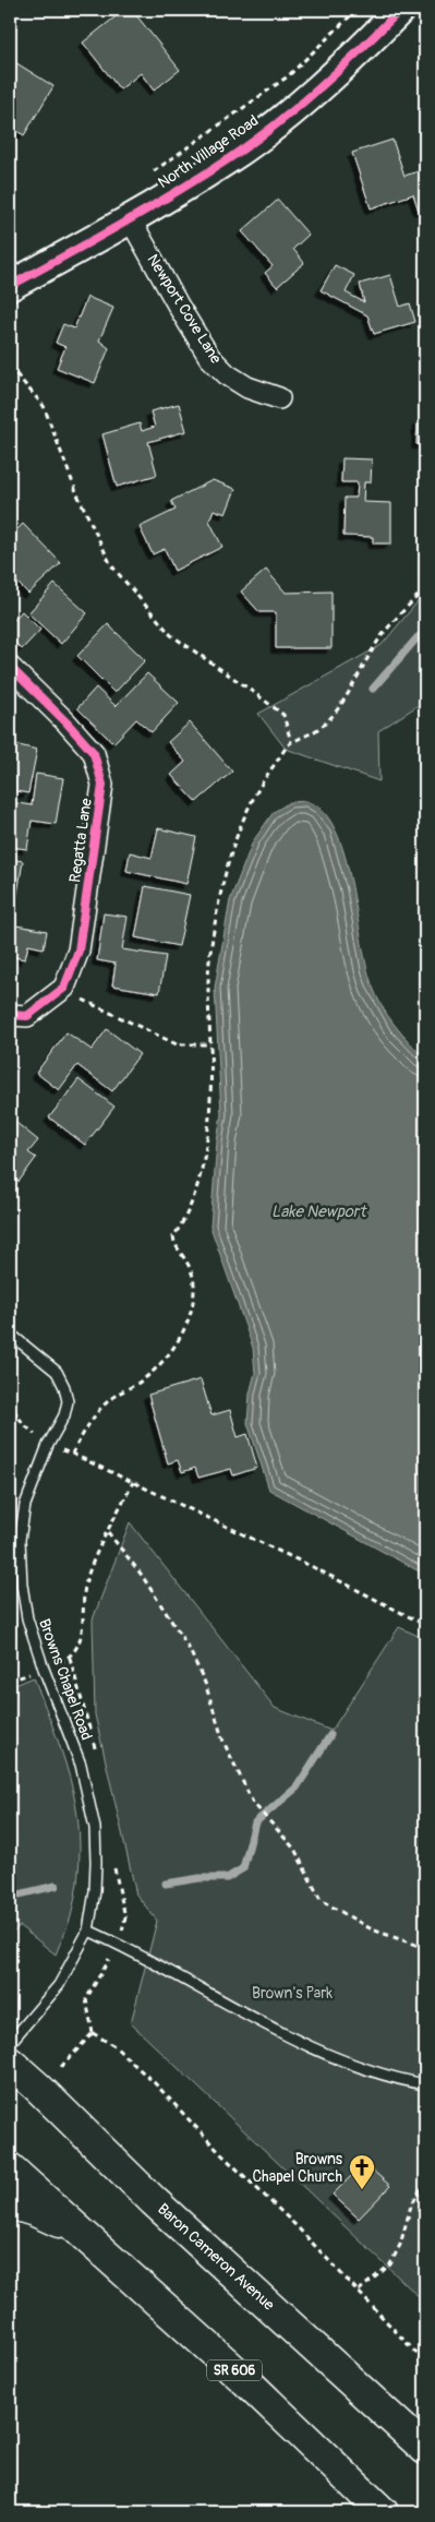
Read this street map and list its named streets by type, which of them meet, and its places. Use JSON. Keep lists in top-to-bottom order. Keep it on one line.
{"streets":{"main road":["Baron Cameron Avenue","SR 606"],"street":["North Village Road","Newport Cove Lane","Regatta Lane"],"lane":["Browns Chapel Road"]},"crossings":[["North Village Road","Newport Cove Lane"]],"water":["Lake Newport"],"parks":["Brown's Park"],"places":{"church":["Browns Chapel Church"]}}
